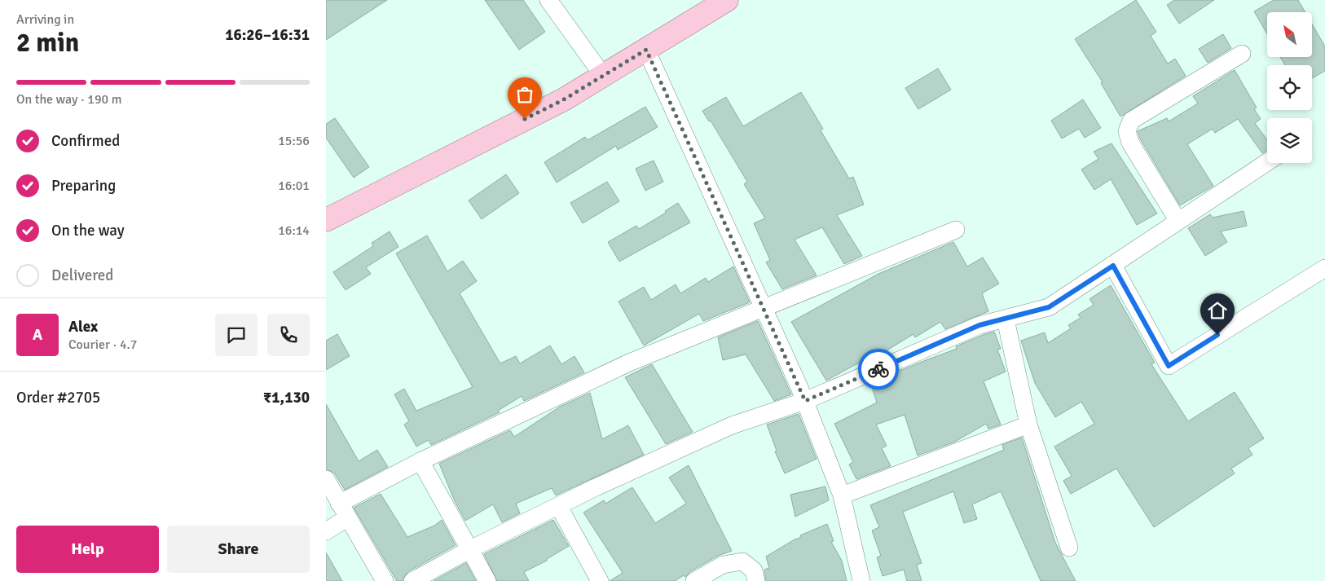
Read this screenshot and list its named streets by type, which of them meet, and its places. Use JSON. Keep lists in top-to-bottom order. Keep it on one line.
{"north":"top left","page":{"heading":["2 min","Arriving in","16:26–16:31"],"panel":["Alex","Courier · 4.7","Order #2705","₹1,130"],"bar":"On the way · 190 m","list":[["Confirmed","15:56"],["Preparing","16:01"],["On the way","16:14"],"Delivered"],"round":"A","buttons":["Help","Share"]}}
